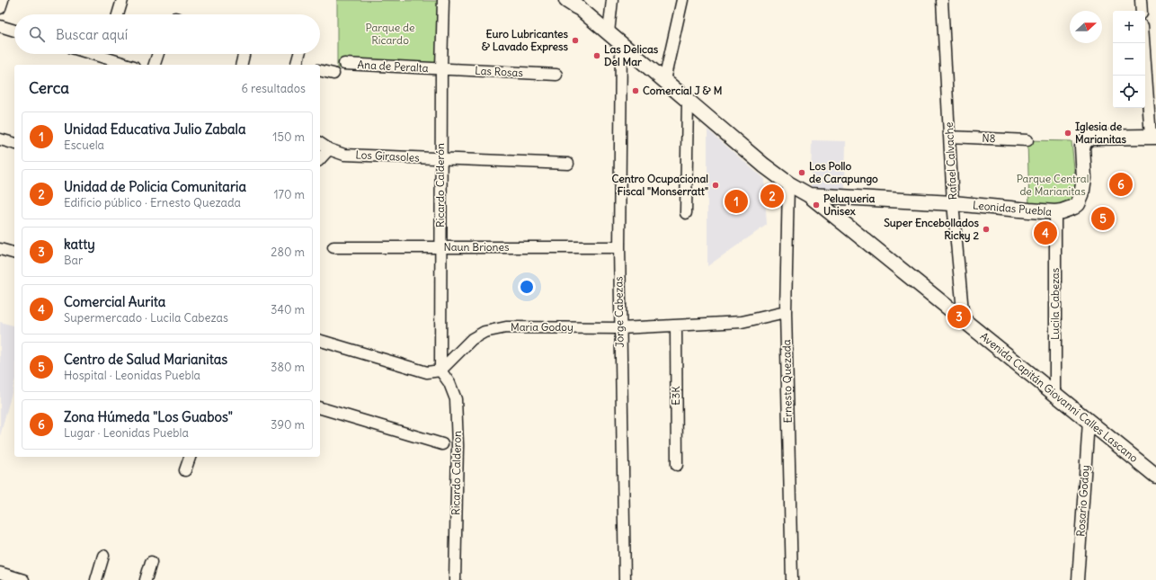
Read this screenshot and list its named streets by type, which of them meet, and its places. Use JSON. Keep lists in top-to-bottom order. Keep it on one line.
{"streets":{"street":["Ana de Peralta","Las Rosas","N8","Los Girasoles","Rafael Calvache","Ricardo Calderón","Leonidas Puebla","Naun Briones","Lucila Cabezas","Jorge Cabezas","Maria Godoy","Ernesto Quezada","E3K","Avenida Capitán Giovanni Calles Lascano","Ricardo Calderon","Rosario Godoy"]},"crossings":[["Ana de Peralta","Las Rosas"],["Ana de Peralta","Ricardo Calderón"],["Las Rosas","Ricardo Calderón"],["N8","Rafael Calvache"],["Los Girasoles","Ricardo Calderón"],["Rafael Calvache","Leonidas Puebla"],["Rafael Calvache","Avenida Capitán Giovanni Calles Lascano"],["Ricardo Calderón","Naun Briones"],["Ricardo Calderón","Maria Godoy"],["Ricardo Calderón","Ricardo Calderon"],["Leonidas Puebla","Lucila Cabezas"],["Leonidas Puebla","Avenida Capitán Giovanni Calles Lascano"],["Naun Briones","Jorge Cabezas"],["Lucila Cabezas","Avenida Capitán Giovanni Calles Lascano"],["Jorge Cabezas","Maria Godoy"],["Jorge Cabezas","Avenida Capitán Giovanni Calles Lascano"],["Maria Godoy","Ernesto Quezada"],["Maria Godoy","E3K"],["Maria Godoy","Ricardo Calderon"],["Ernesto Quezada","Avenida Capitán Giovanni Calles Lascano"],["Avenida Capitán Giovanni Calles Lascano","Rosario Godoy"]],"parks":["Parque de Ricardo","Parque Central de Marianitas"],"places":["Euro Lubricantes & Lavado Express","Las Delicas Del Mar","Comercial J & M","Iglesia de Marianitas","Los Pollo de Carapungo","Centro Ocupacional Fiscal \"Monserratt\"","Peluqueria Unisex","Super Encebollados Ricky 2"],"north":"right","page":{"map_buttons":["+","−"],"search":"Buscar aquí","heading":["Cerca","6 resultados"],"list":[{"mark":"1","name":"Unidad Educativa Julio Zabala","note":"Escuela","value":"150 m"},{"mark":"2","name":"Unidad de Policia Comunitaria","note":"Edificio público · Ernesto Quezada","value":"170 m"},{"mark":"3","name":"katty","note":"Bar","value":"280 m"},{"mark":"4","name":"Comercial Aurita","note":"Supermercado · Lucila Cabezas","value":"340 m"},{"mark":"5","name":"Centro de Salud Marianitas","note":"Hospital · Leonidas Puebla","value":"380 m"},{"mark":"6","name":"Zona Húmeda \"Los Guabos\"","note":"Lugar · Leonidas Puebla","value":"390 m"}],"pins":["6","2","1","5","4","3"]}}
